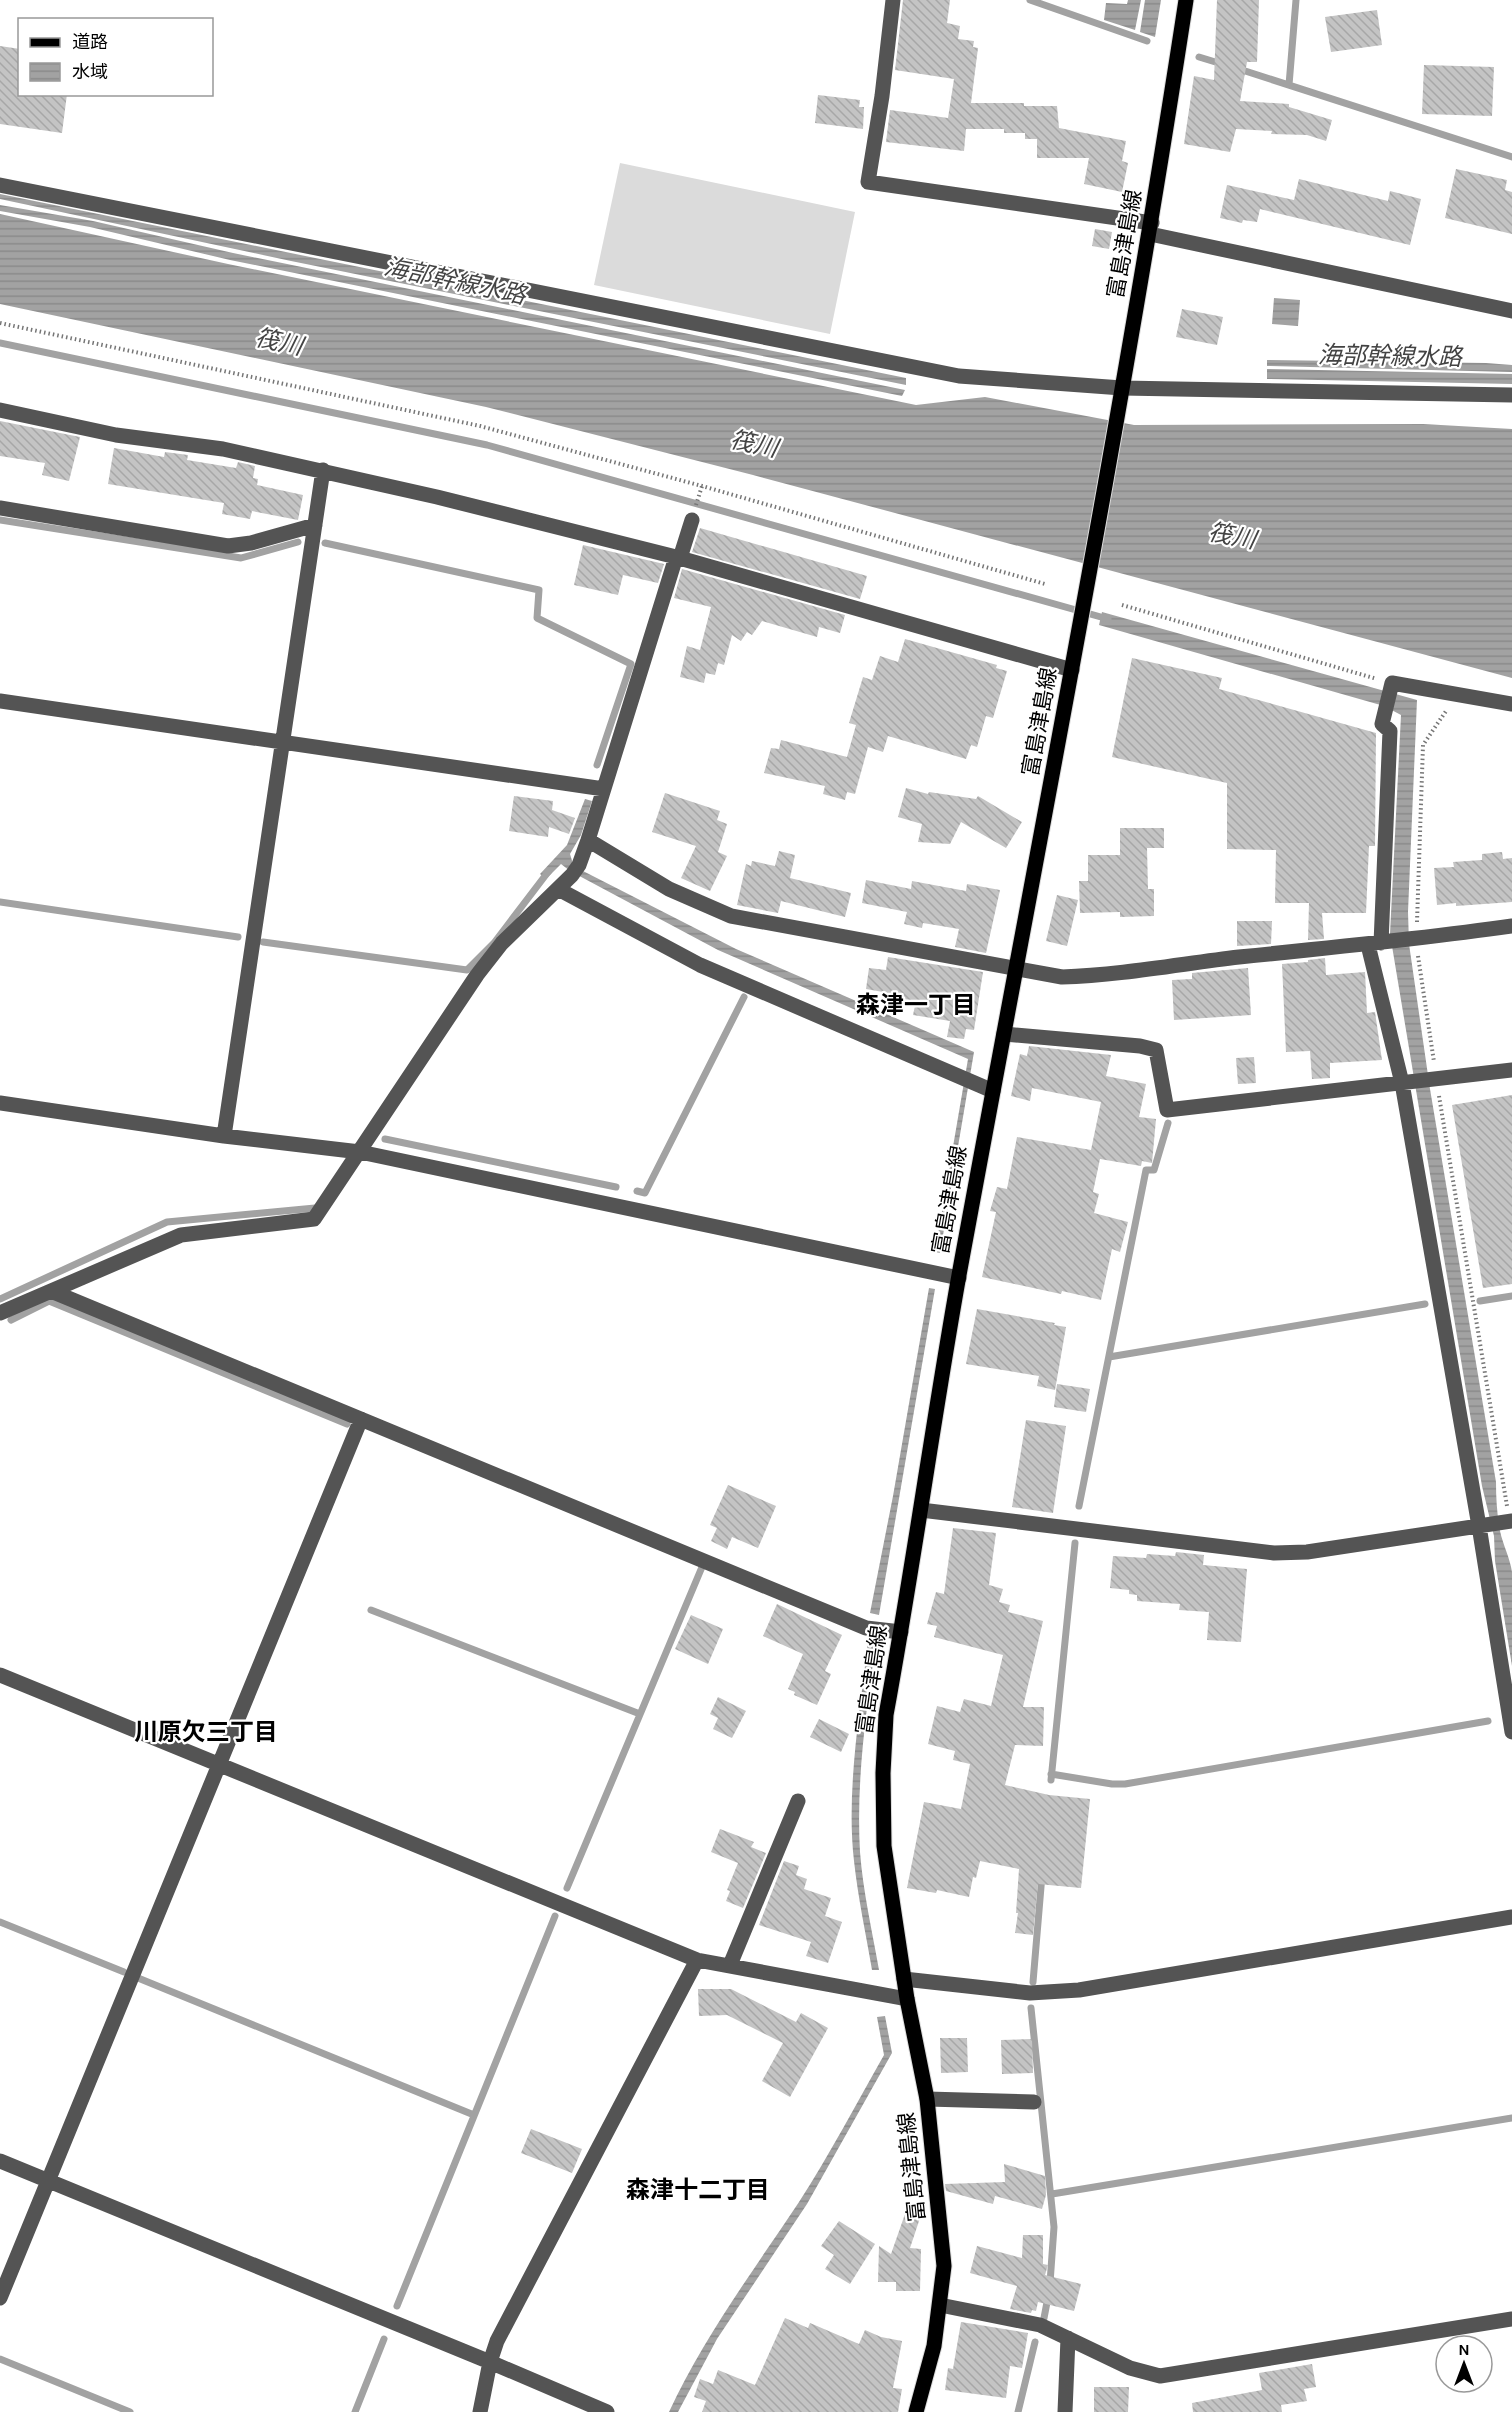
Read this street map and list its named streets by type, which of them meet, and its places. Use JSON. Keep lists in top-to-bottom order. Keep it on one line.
{"streets":{"main road":["富島津島線"]},"districts":["森津一丁目","川原欠三丁目","森津十二丁目"],"water":["海部幹線水路","筏川"],"legend":["道路","水域"],"north":"top"}
